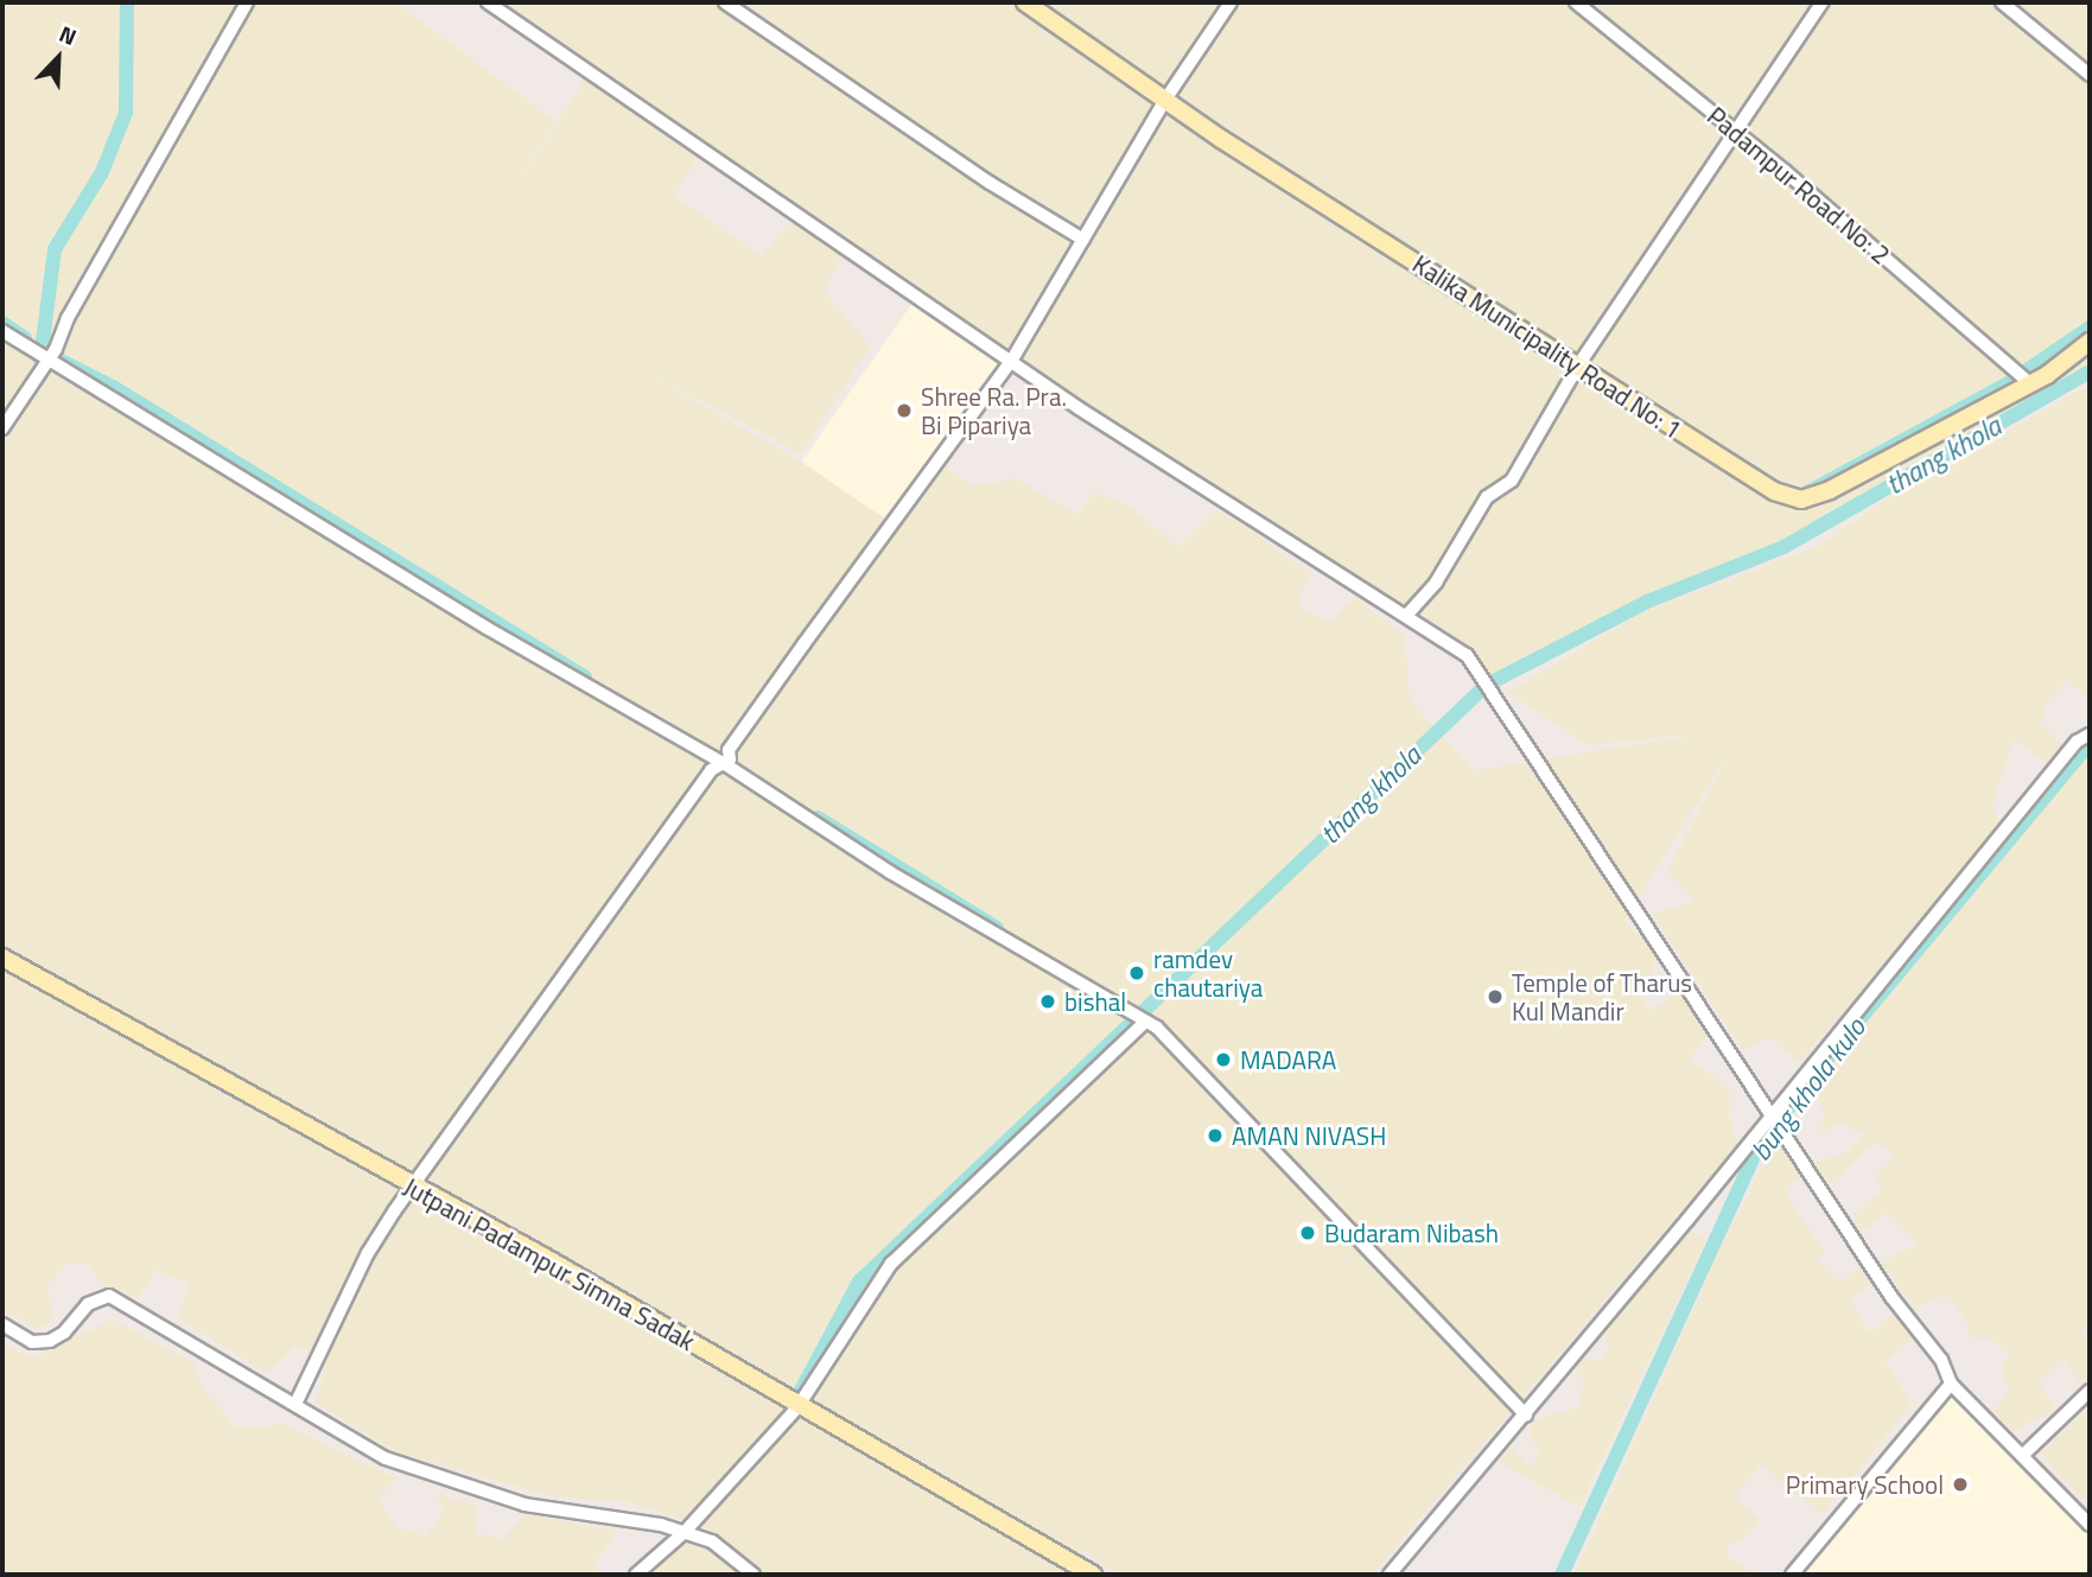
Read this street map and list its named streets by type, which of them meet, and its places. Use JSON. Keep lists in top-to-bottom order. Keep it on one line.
{"streets":{"street":["Padampur Road No: 2","Kalika Municipality Road No: 1","Jutpani Padampur Simna Sadak"]},"crossings":[["Padampur Road No: 2","Kalika Municipality Road No: 1"]],"water":["thang khola","bung khola kulo"],"places":["Shree Ra. Pra. Bi Pipariya","ramdev chautariya","Temple of Tharus Kul Mandir","bishal","MADARA","AMAN NIVASH","Budaram Nibash","Primary School"],"north":"top right"}
